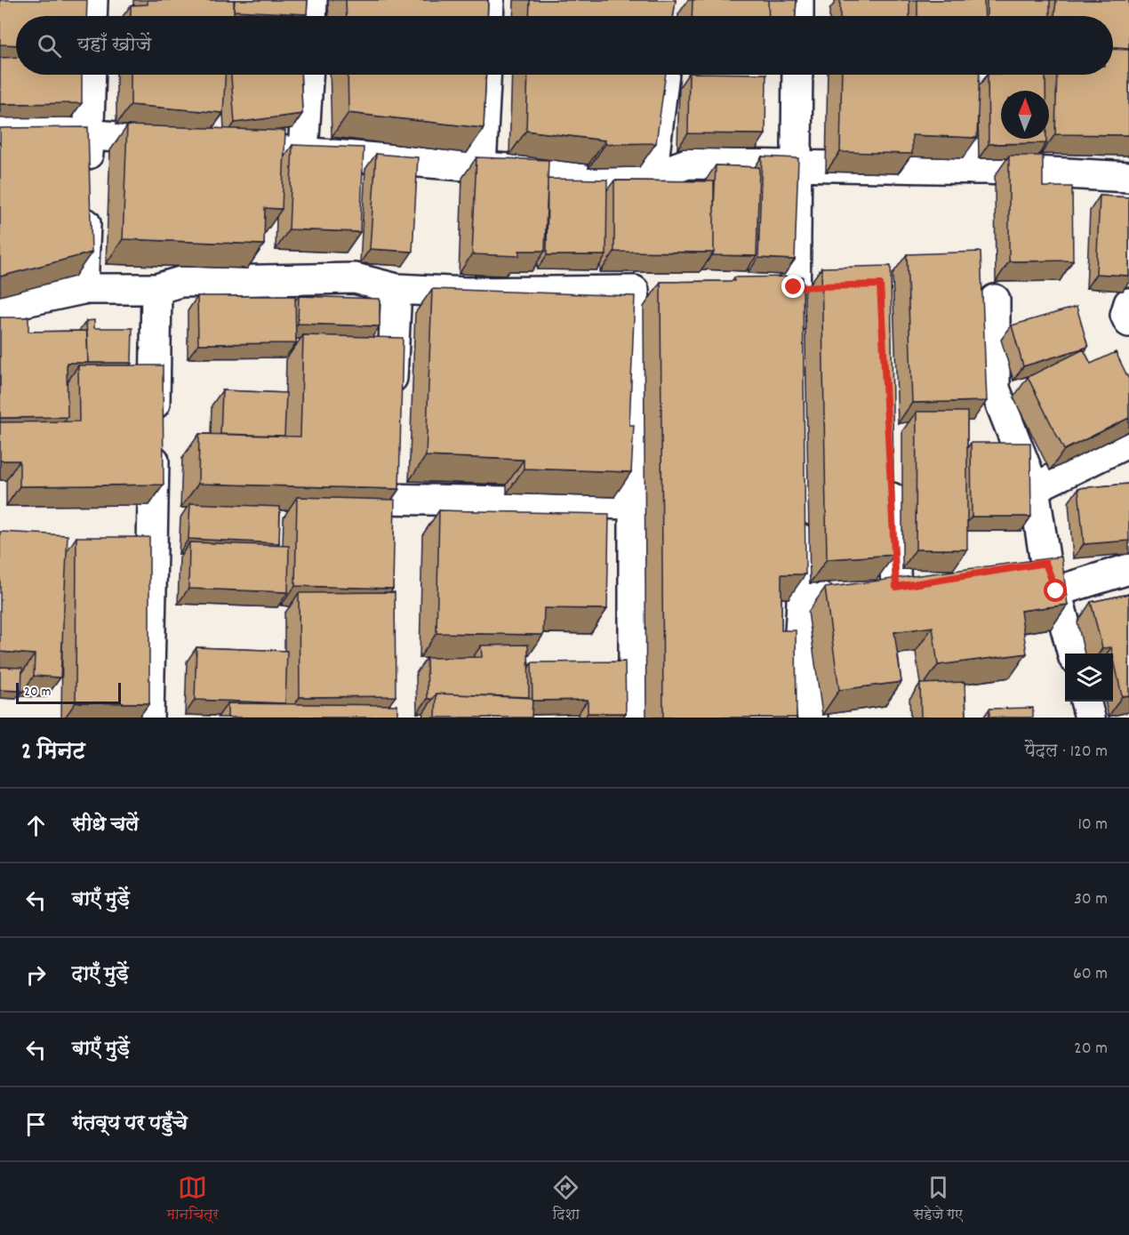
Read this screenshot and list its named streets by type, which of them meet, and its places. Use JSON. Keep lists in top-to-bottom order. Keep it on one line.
{"scale_bar":"20 m","north":"top","page":{"search":"यहाँ खोजें","scale":"20 m","heading":["2 मिनट","पैदल · 120 m"],"list":[["सीधे चलें","10 m"],["बाएँ मुड़ें","30 m"],["दाएँ मुड़ें","60 m"],["बाएँ मुड़ें","20 m"],"गंतव्य पर पहुँचे"],"nav":["मानचित्र","दिशा","सहेजे गए"]}}
